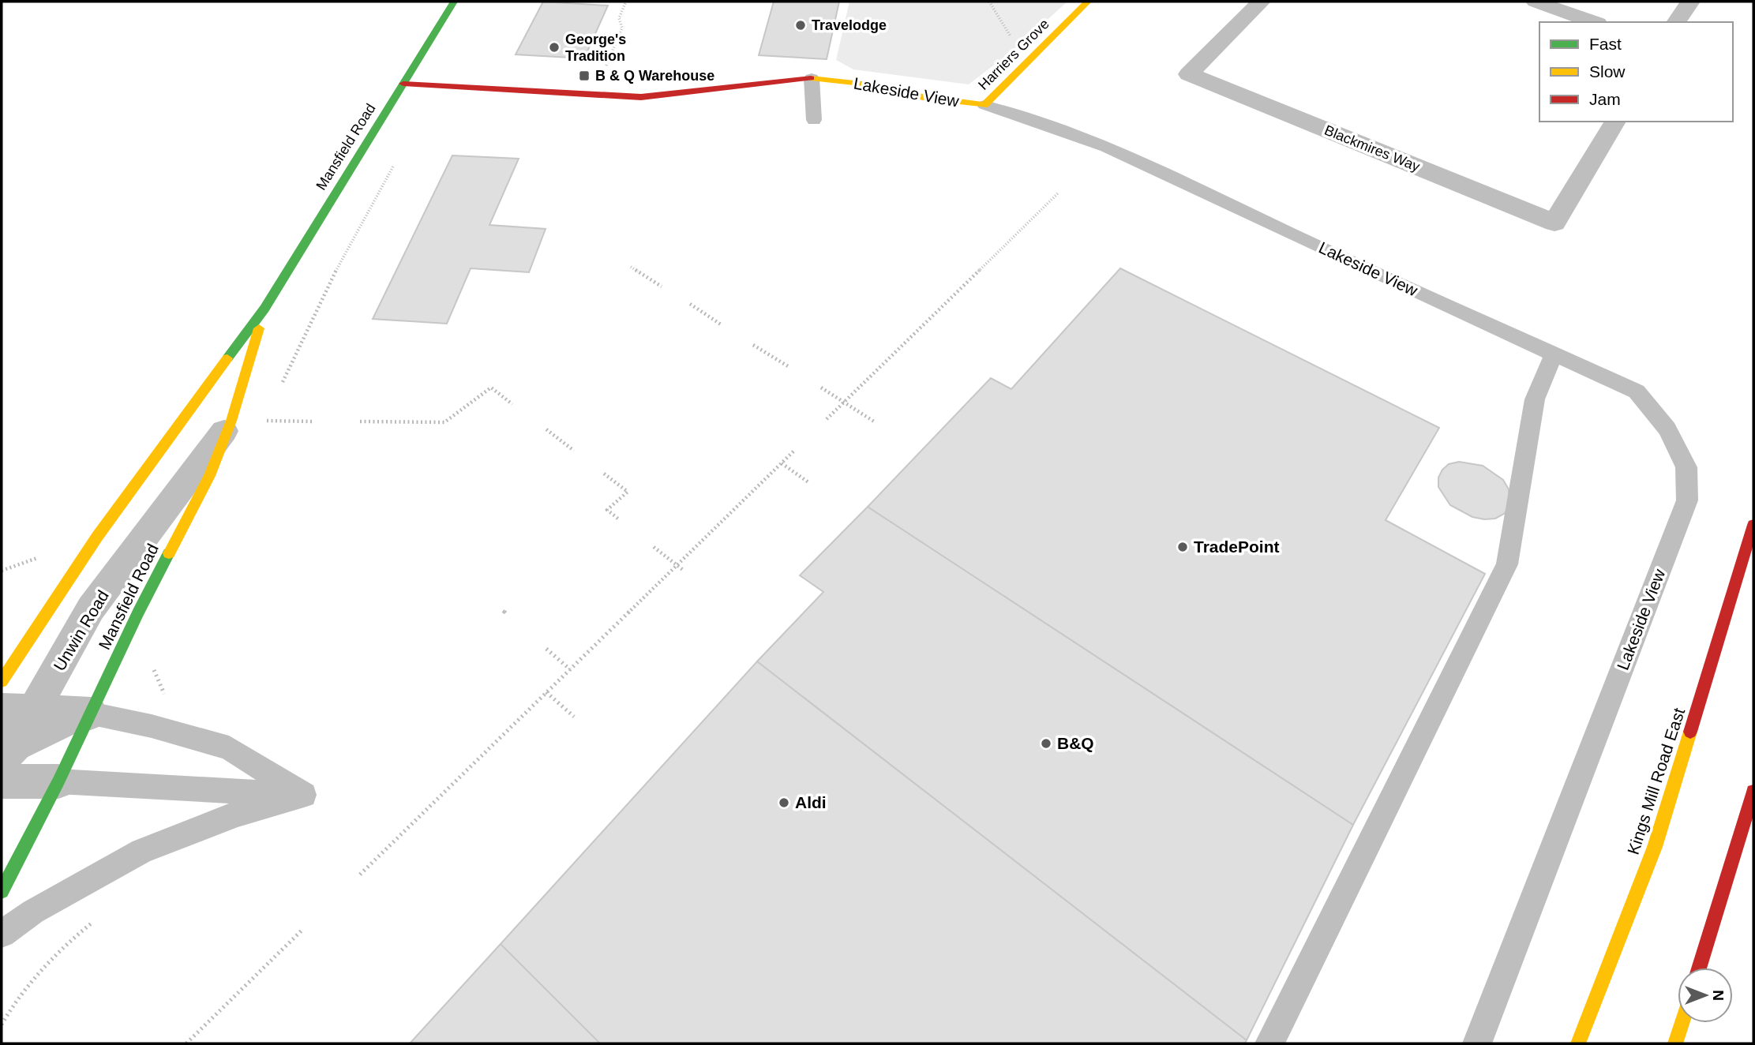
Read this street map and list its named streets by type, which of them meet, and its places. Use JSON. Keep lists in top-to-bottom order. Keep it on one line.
{"streets":{"main road":["Harriers Grove","Lakeside View","Mansfield Road","Kings Mill Road East"],"street":["Blackmires Way","Unwin Road"]},"crossings":[["Harriers Grove","Lakeside View"],["Lakeside View","Mansfield Road"],["Mansfield Road","Unwin Road"]],"places":{"other":["Travelodge","George's Tradition","TradePoint","B&Q","Aldi"],"transit":["B & Q Warehouse"]},"legend":["Fast","Slow","Jam"],"north":"right"}
